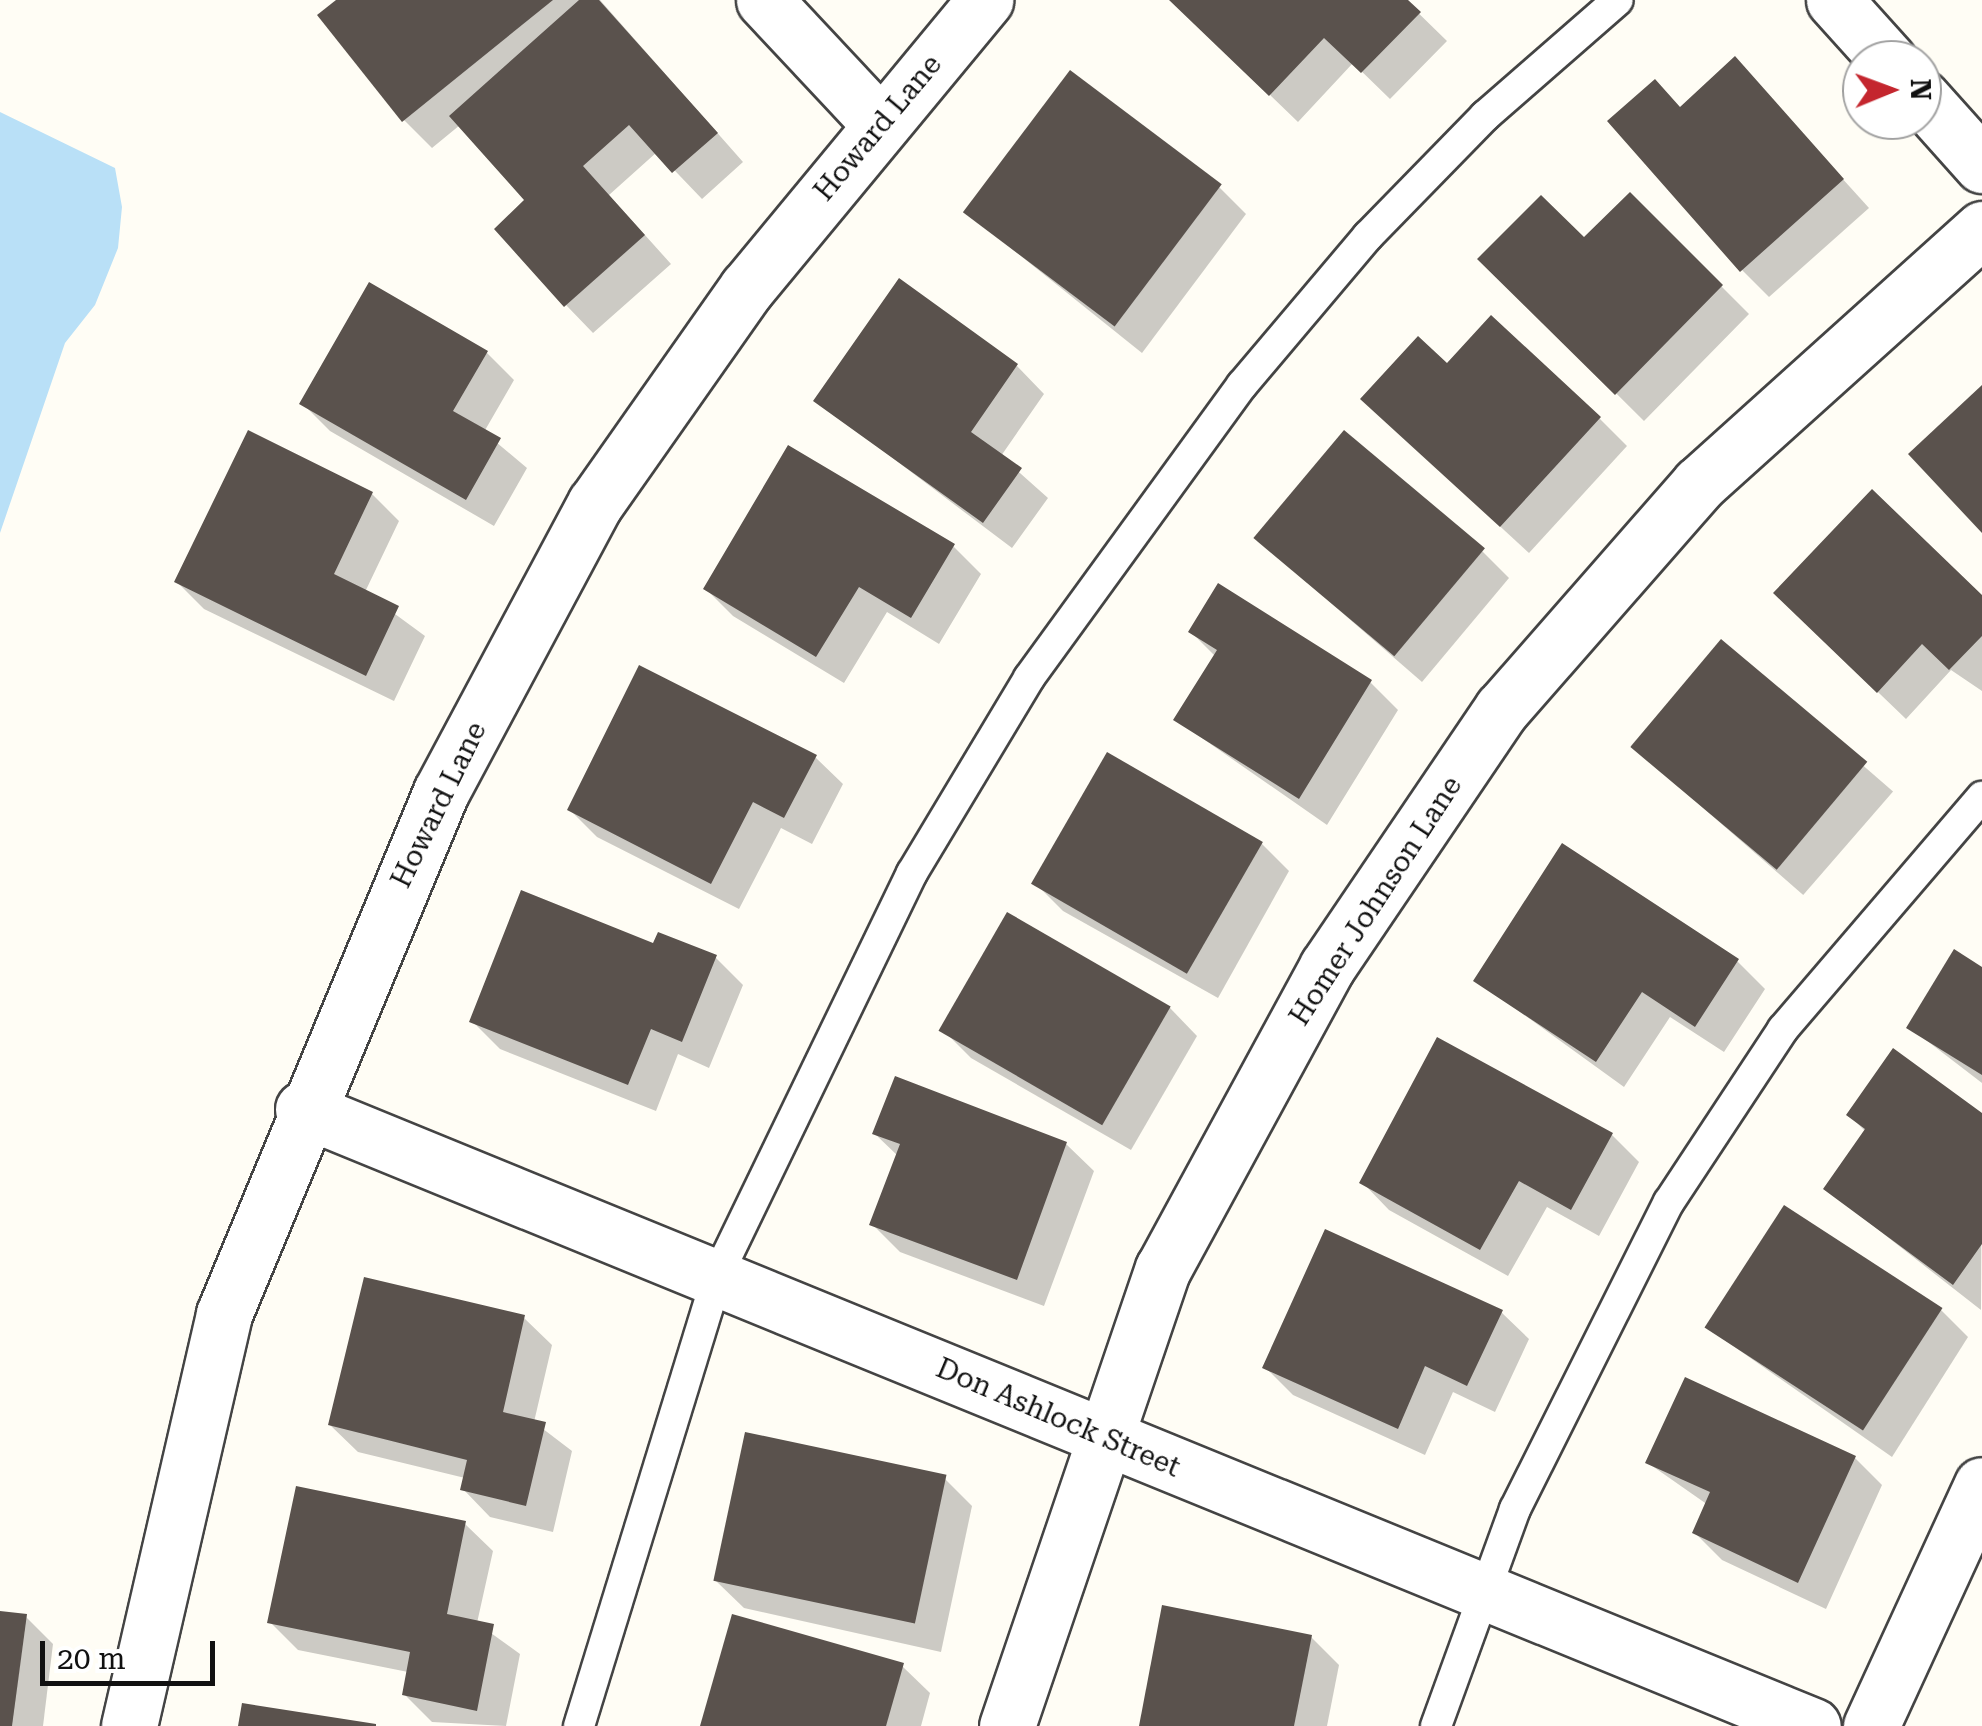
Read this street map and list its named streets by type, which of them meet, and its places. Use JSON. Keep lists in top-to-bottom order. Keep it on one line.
{"streets":{"street":["Howard Lane","Homer Johnson Lane","Don Ashlock Street"]},"crossings":[["Howard Lane","Don Ashlock Street"],["Homer Johnson Lane","Don Ashlock Street"]],"scale_bar":"20 m","north":"right"}
